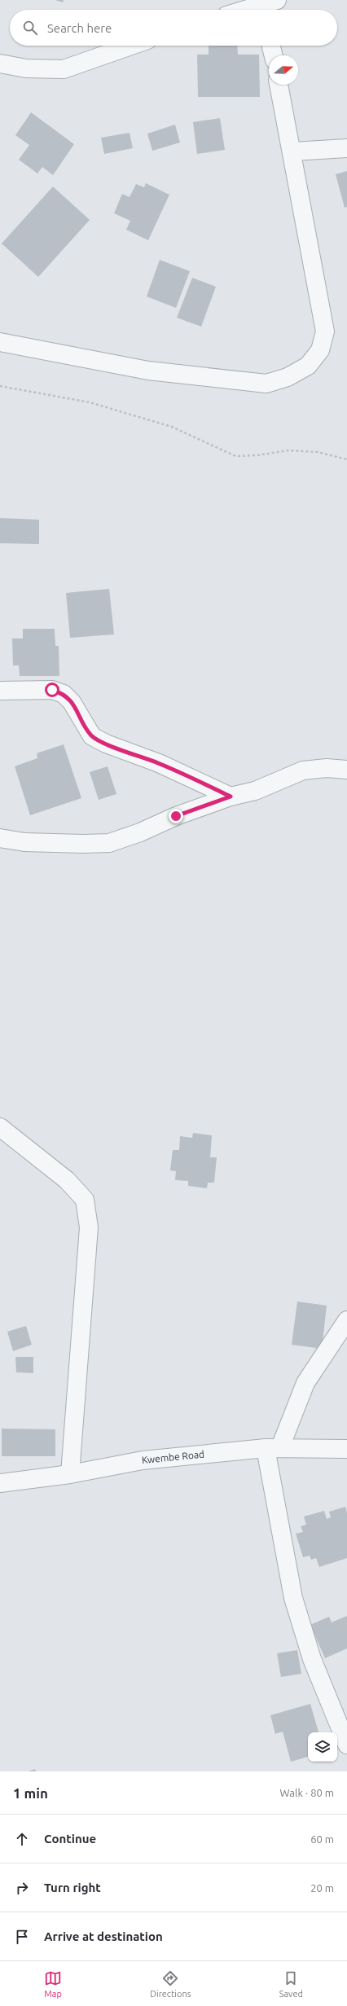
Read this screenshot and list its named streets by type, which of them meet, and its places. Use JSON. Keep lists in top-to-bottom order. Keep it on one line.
{"streets":{"street":["Kwembe Road"]},"north":"right","page":{"search":"Search here","heading":["1 min","Walk · 80 m"],"list":[["Continue","60 m"],["Turn right","20 m"],"Arrive at destination"],"nav":["Map","Directions","Saved"]}}
